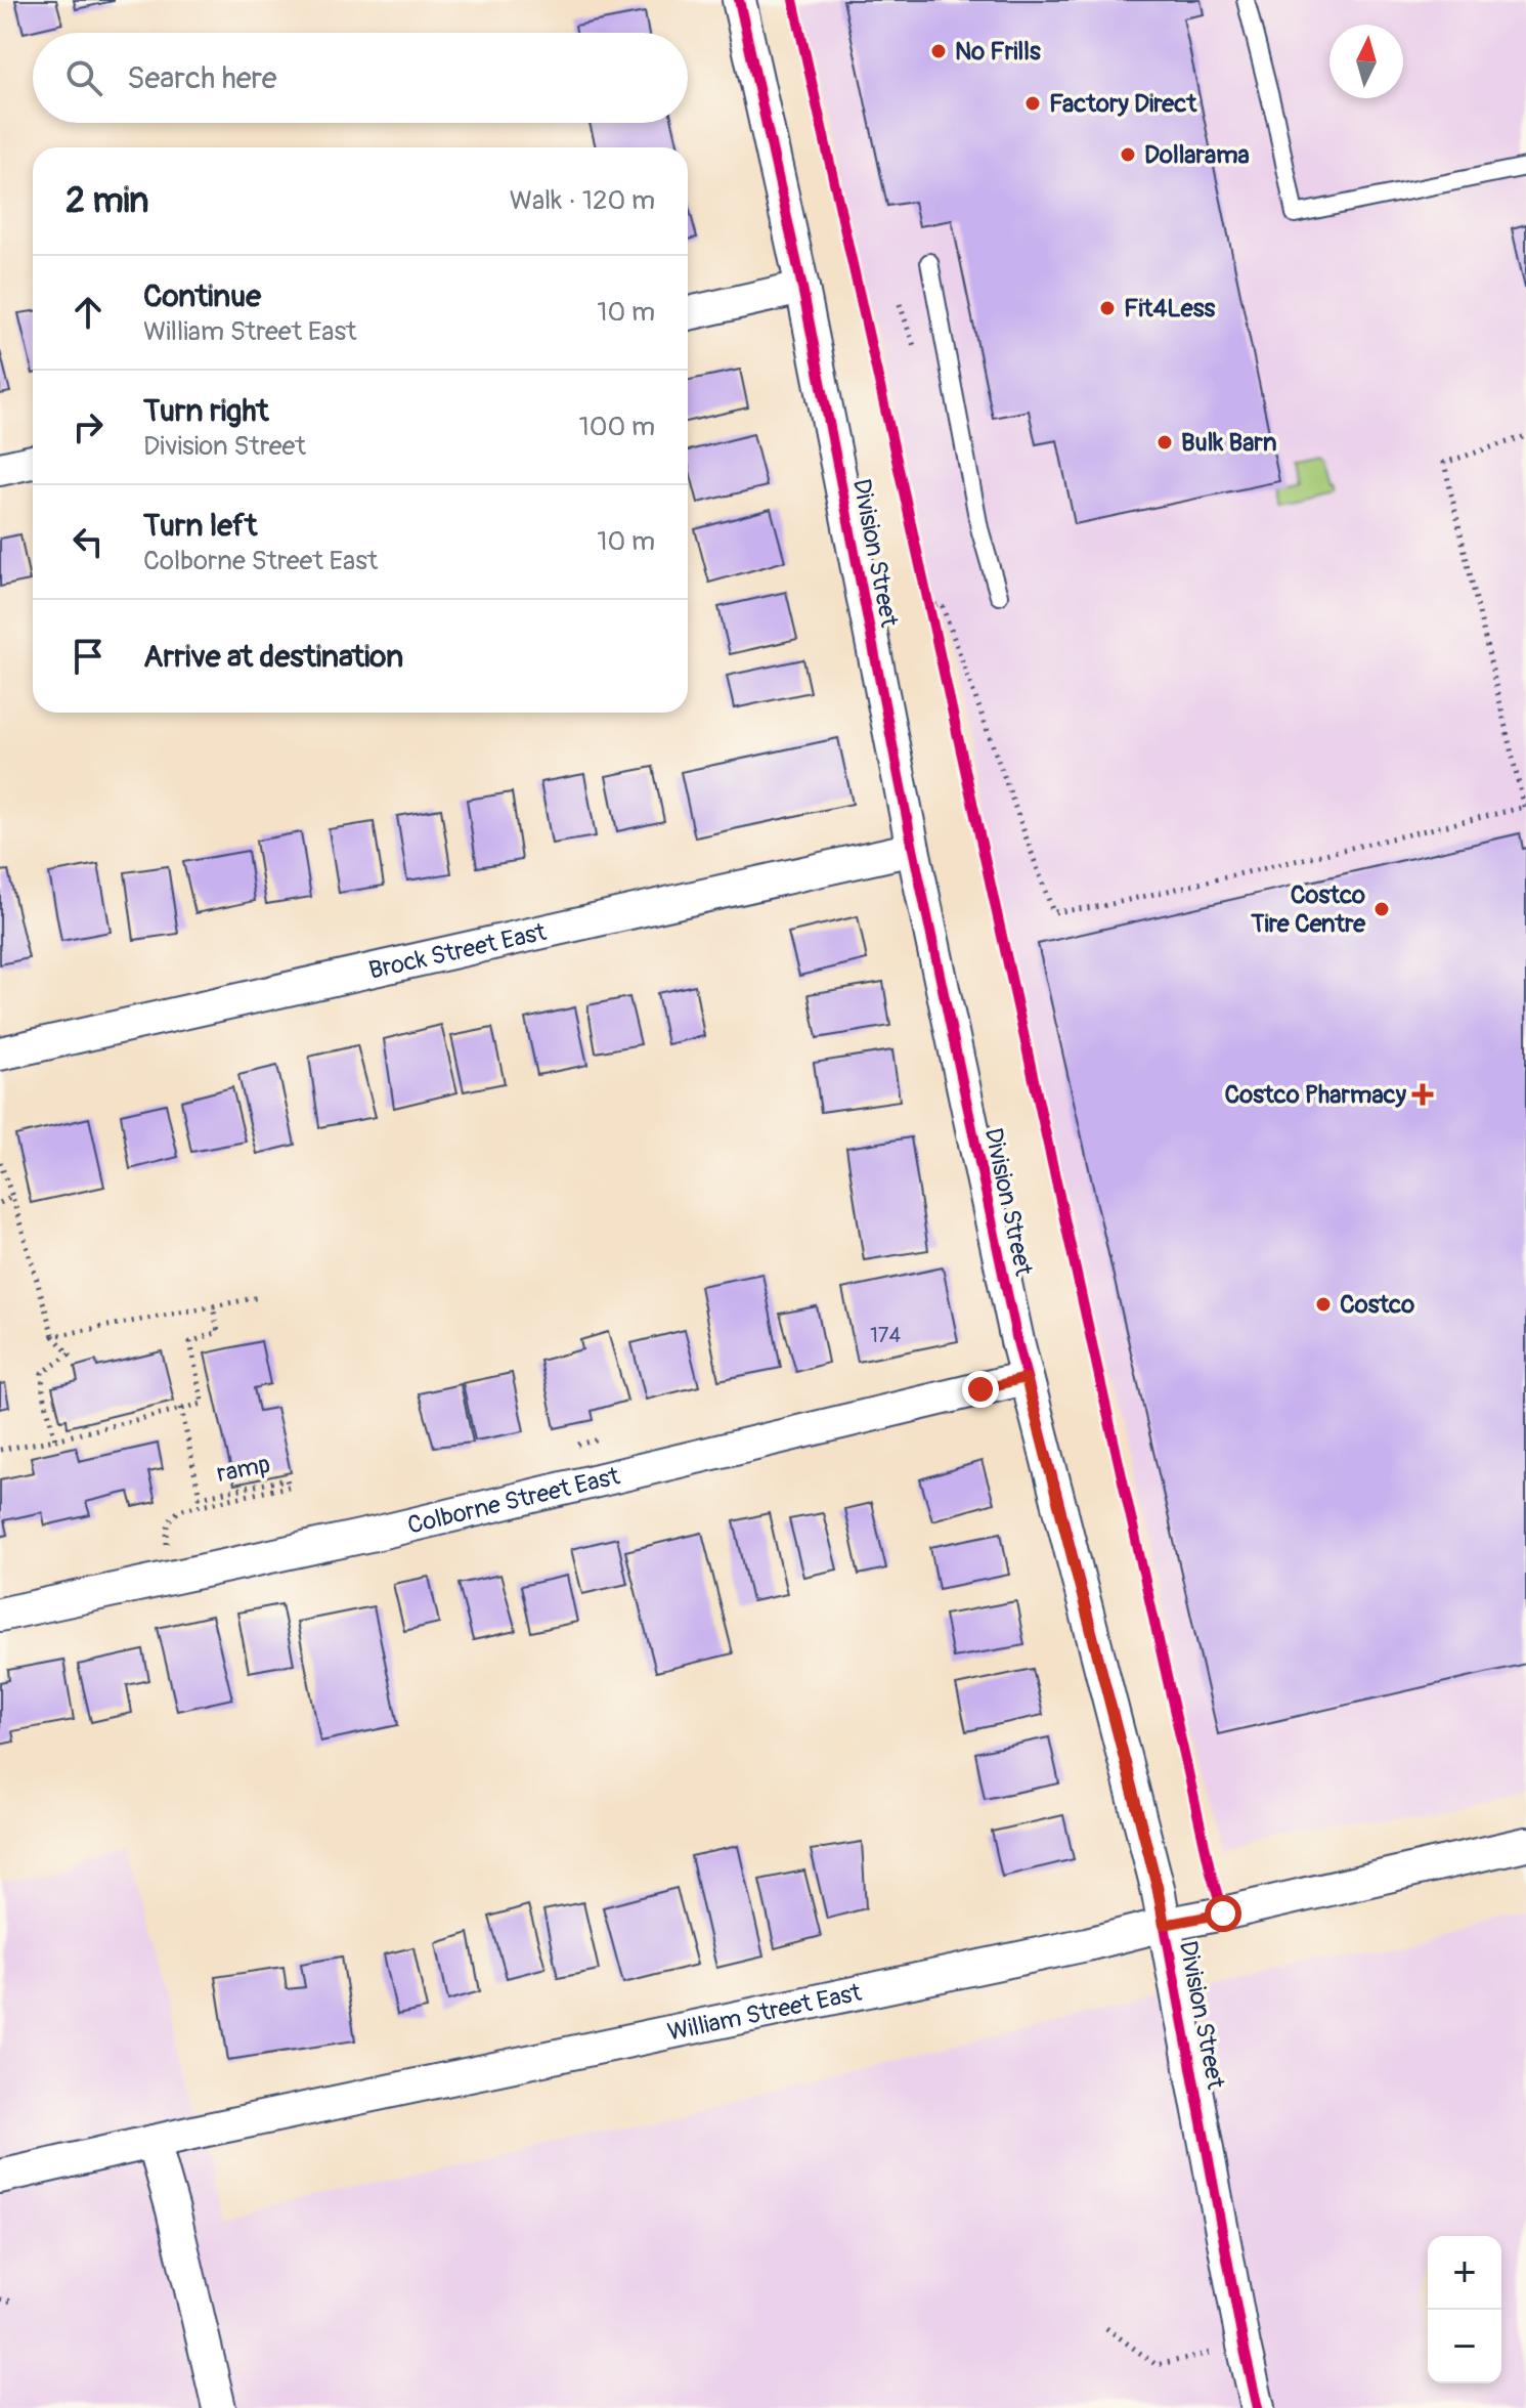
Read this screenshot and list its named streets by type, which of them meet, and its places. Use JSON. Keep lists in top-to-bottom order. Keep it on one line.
{"streets":{"street":["Division Street","Brock Street East","Colborne Street East","William Street East"],"path":["ramp"]},"crossings":[["Division Street","Brock Street East"],["Division Street","Colborne Street East"],["Division Street","William Street East"]],"places":{"other":["No Frills","Factory Direct","Dollarama","Fit4Less","Bulk Barn","Costco Tire Centre","Costco"],"health":["Costco Pharmacy"]},"house_numbers":["174"],"north":"top","page":{"search":"Search here","heading":["2 min","Walk · 120 m"],"list":[["Continue","William Street East","10 m"],["Turn right","Division Street","100 m"],["Turn left","Colborne Street East","10 m"],"Arrive at destination"],"map_buttons":["+","−"]}}
